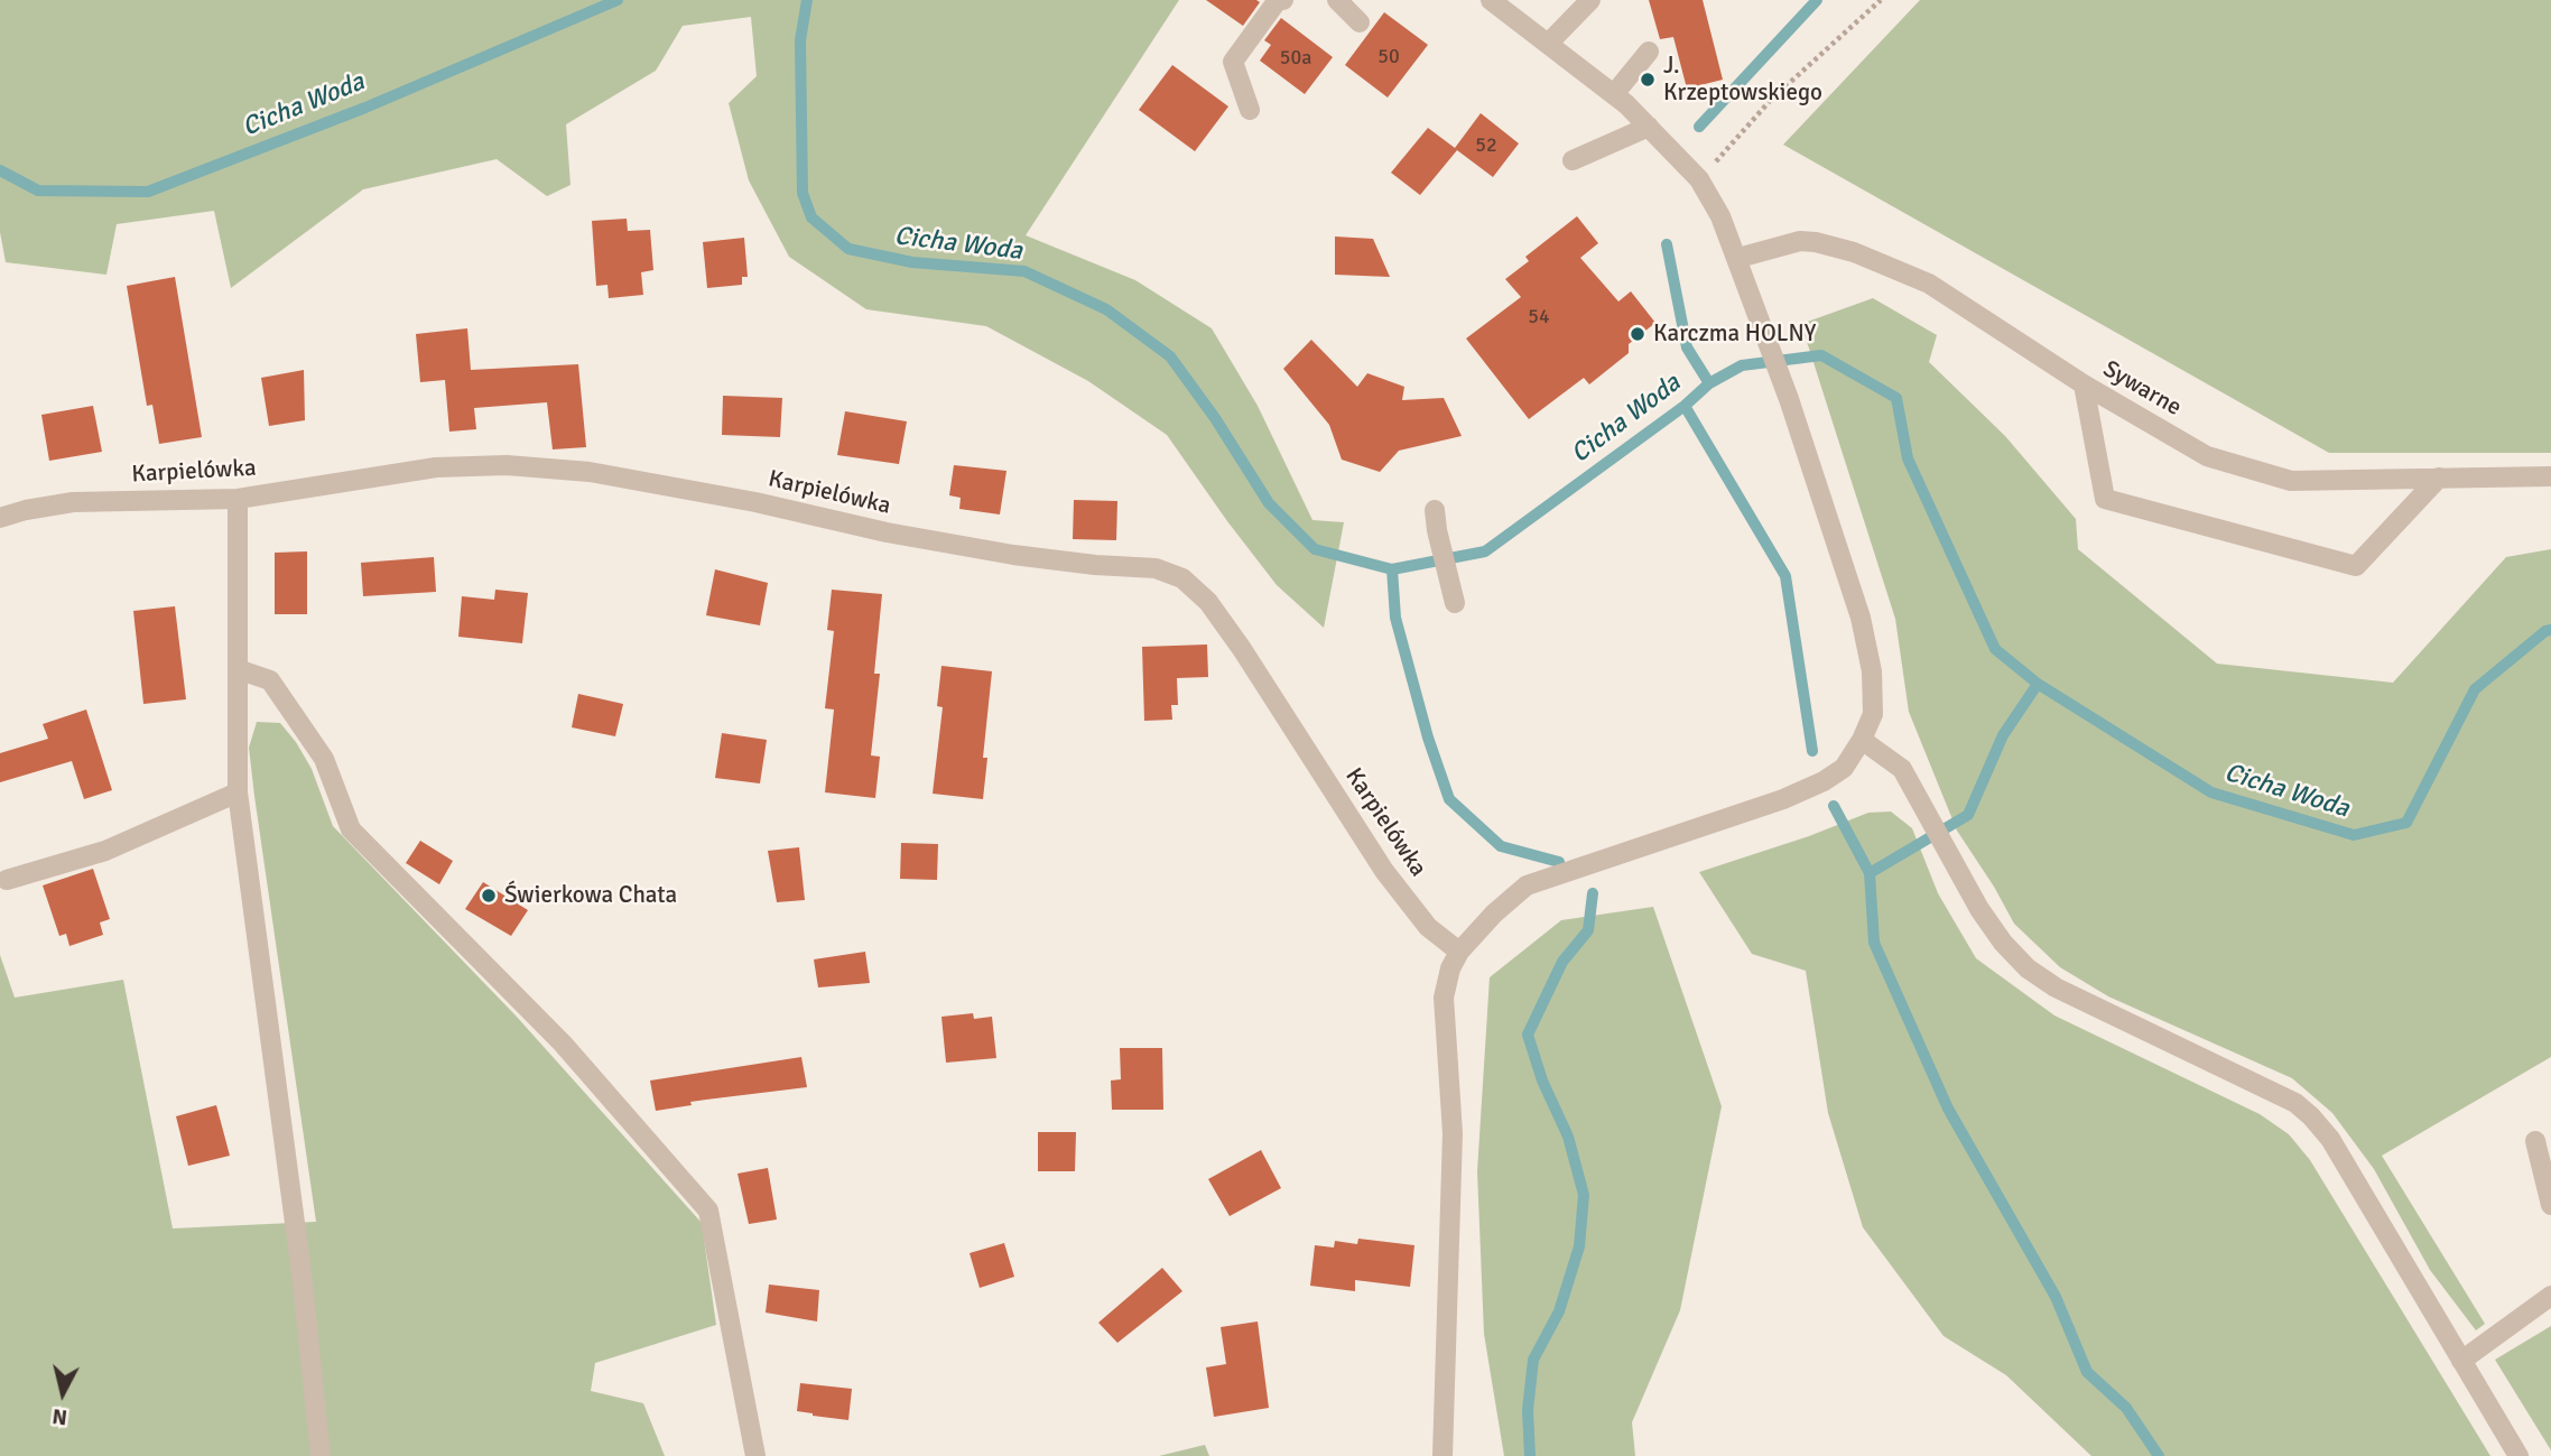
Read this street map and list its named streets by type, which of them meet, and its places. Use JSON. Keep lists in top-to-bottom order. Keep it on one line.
{"streets":{"street":["Sywarne","Karpielówka"]},"water":["Cicha Woda"],"places":["J. Krzeptowskiego","Karczma HOLNY","Świerkowa Chata"],"house_numbers":["50","50a","52","54"],"north":"bottom"}
